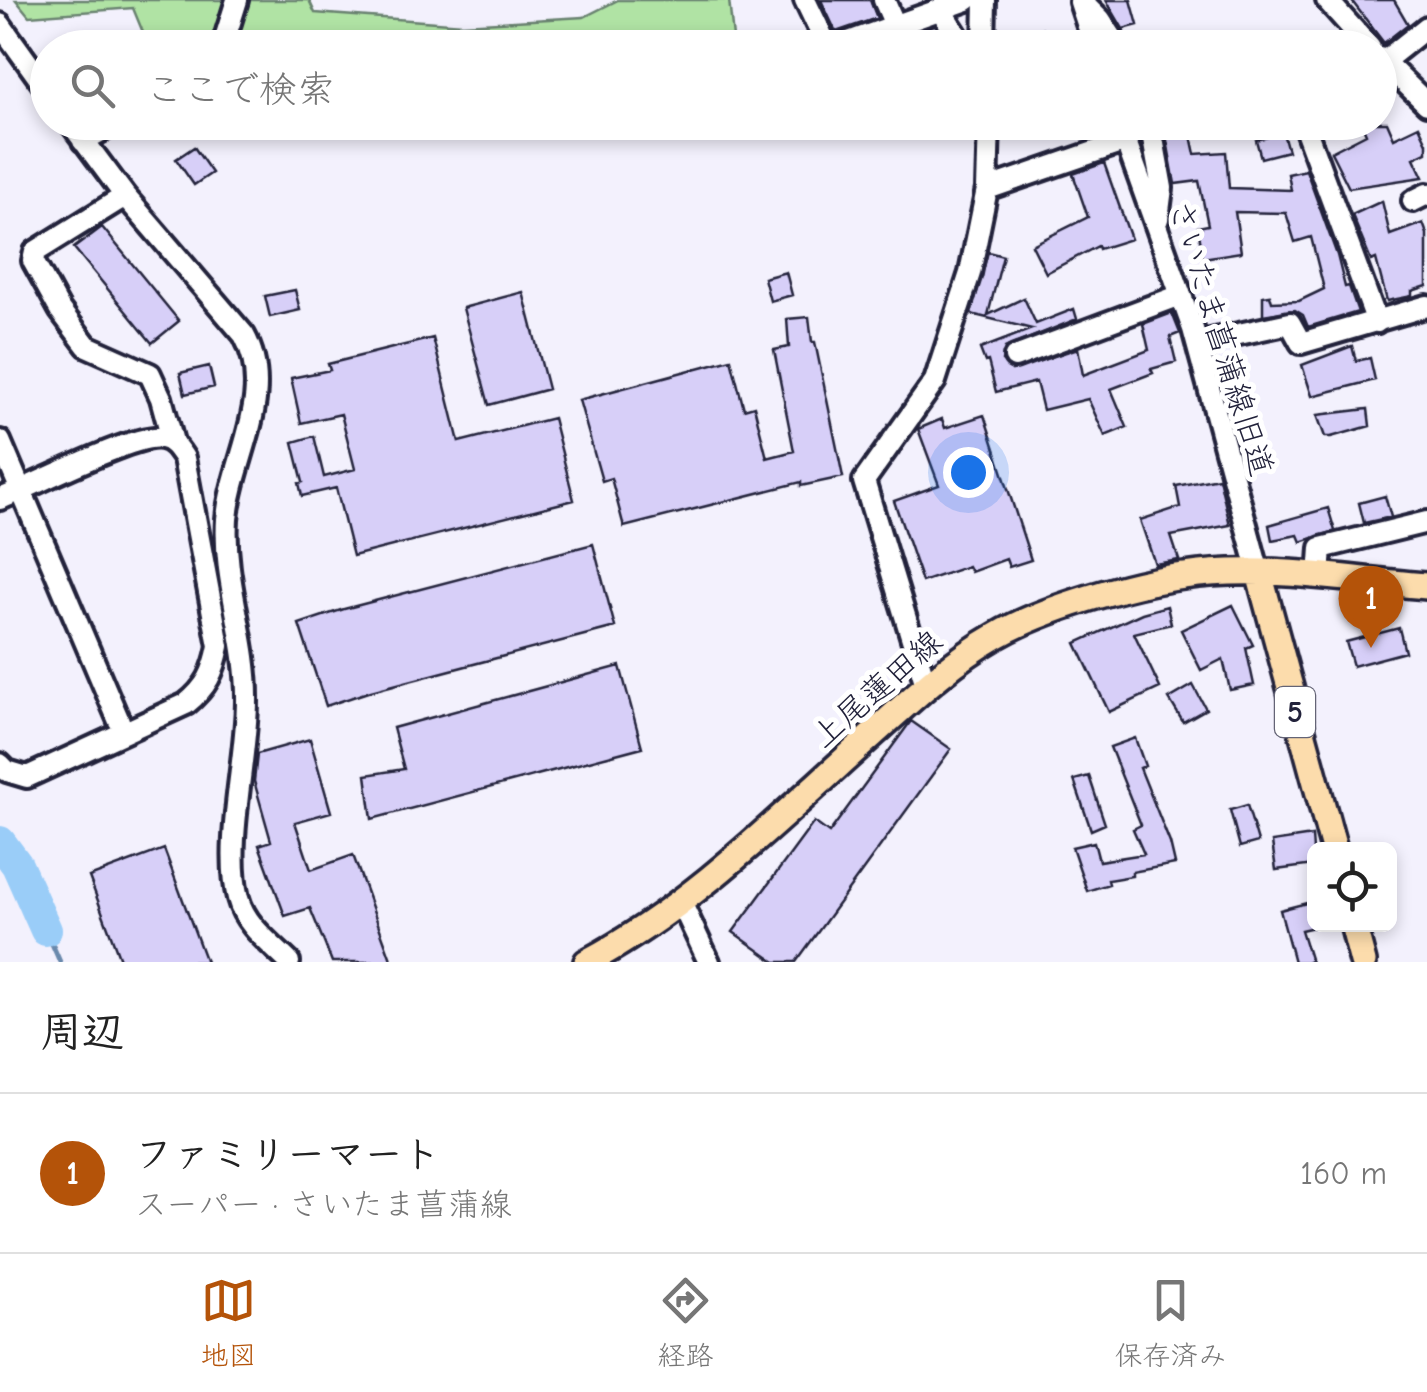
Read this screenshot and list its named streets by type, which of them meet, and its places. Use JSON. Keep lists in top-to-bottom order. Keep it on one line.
{"streets":{"main road":["上尾蓮田線","5"],"street":["さいたま菖蒲線旧道"]},"crossings":[["さいたま菖蒲線旧道","上尾蓮田線"],["さいたま菖蒲線旧道","5"],["上尾蓮田線","5"]],"page":{"search":"ここで検索","pins":"1","heading":"周辺","list":[{"mark":"1","name":"ファミリーマート","note":"スーパー · さいたま菖蒲線","value":"160 m"}],"nav":["地図","経路","保存済み"]}}
